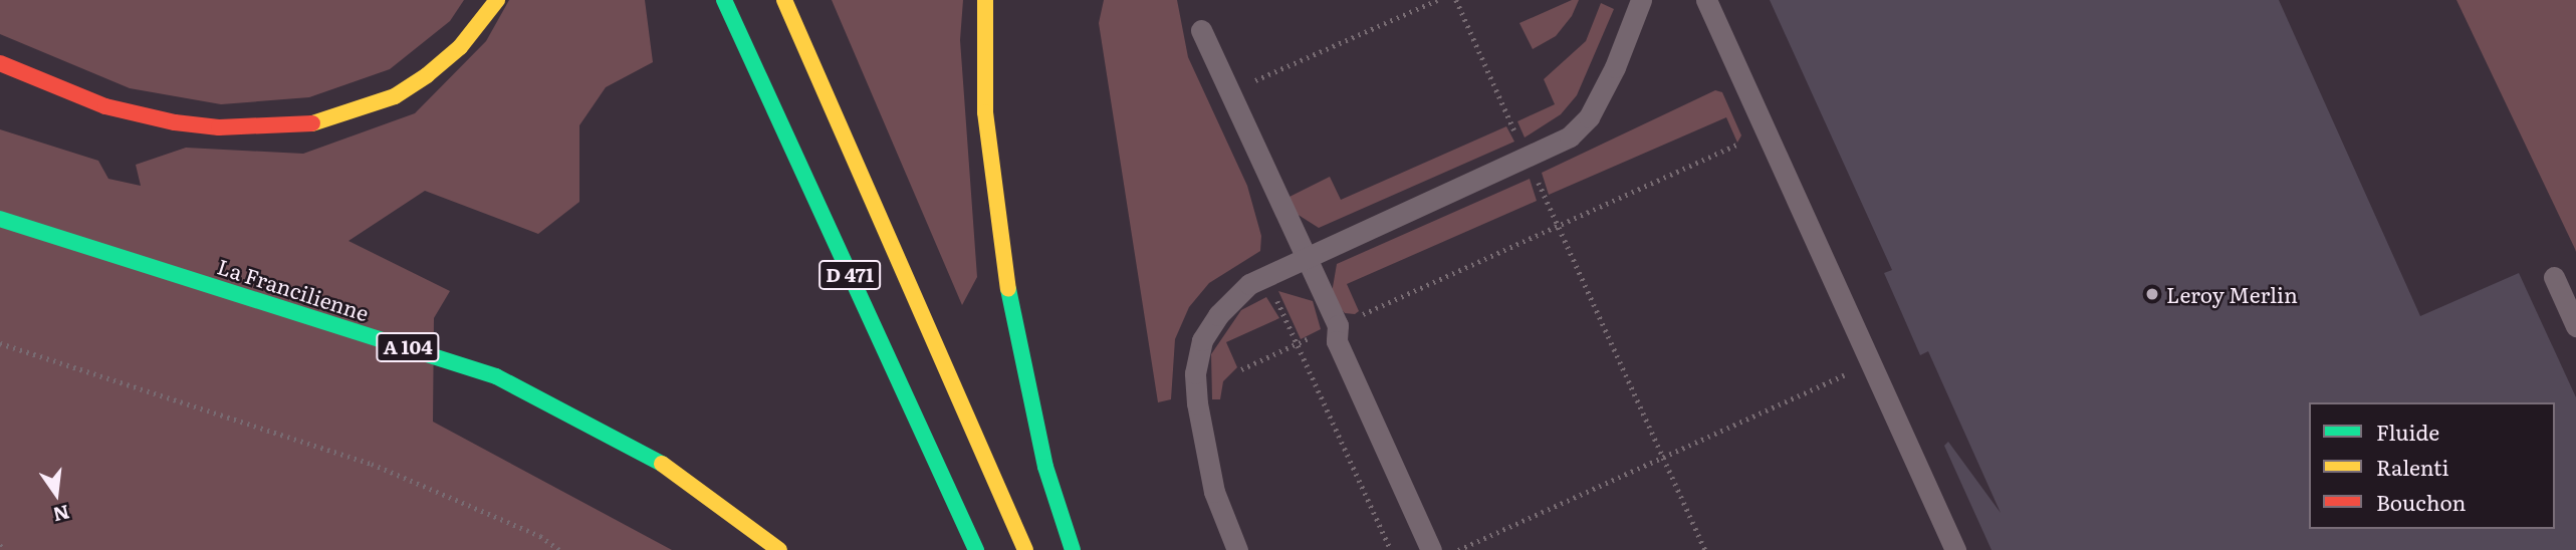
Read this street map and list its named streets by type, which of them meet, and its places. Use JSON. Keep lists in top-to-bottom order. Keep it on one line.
{"streets":{"main road":["D 471","La Francilienne","A 104"]},"places":["Leroy Merlin"],"legend":["Fluide","Ralenti","Bouchon"],"north":"bottom"}
